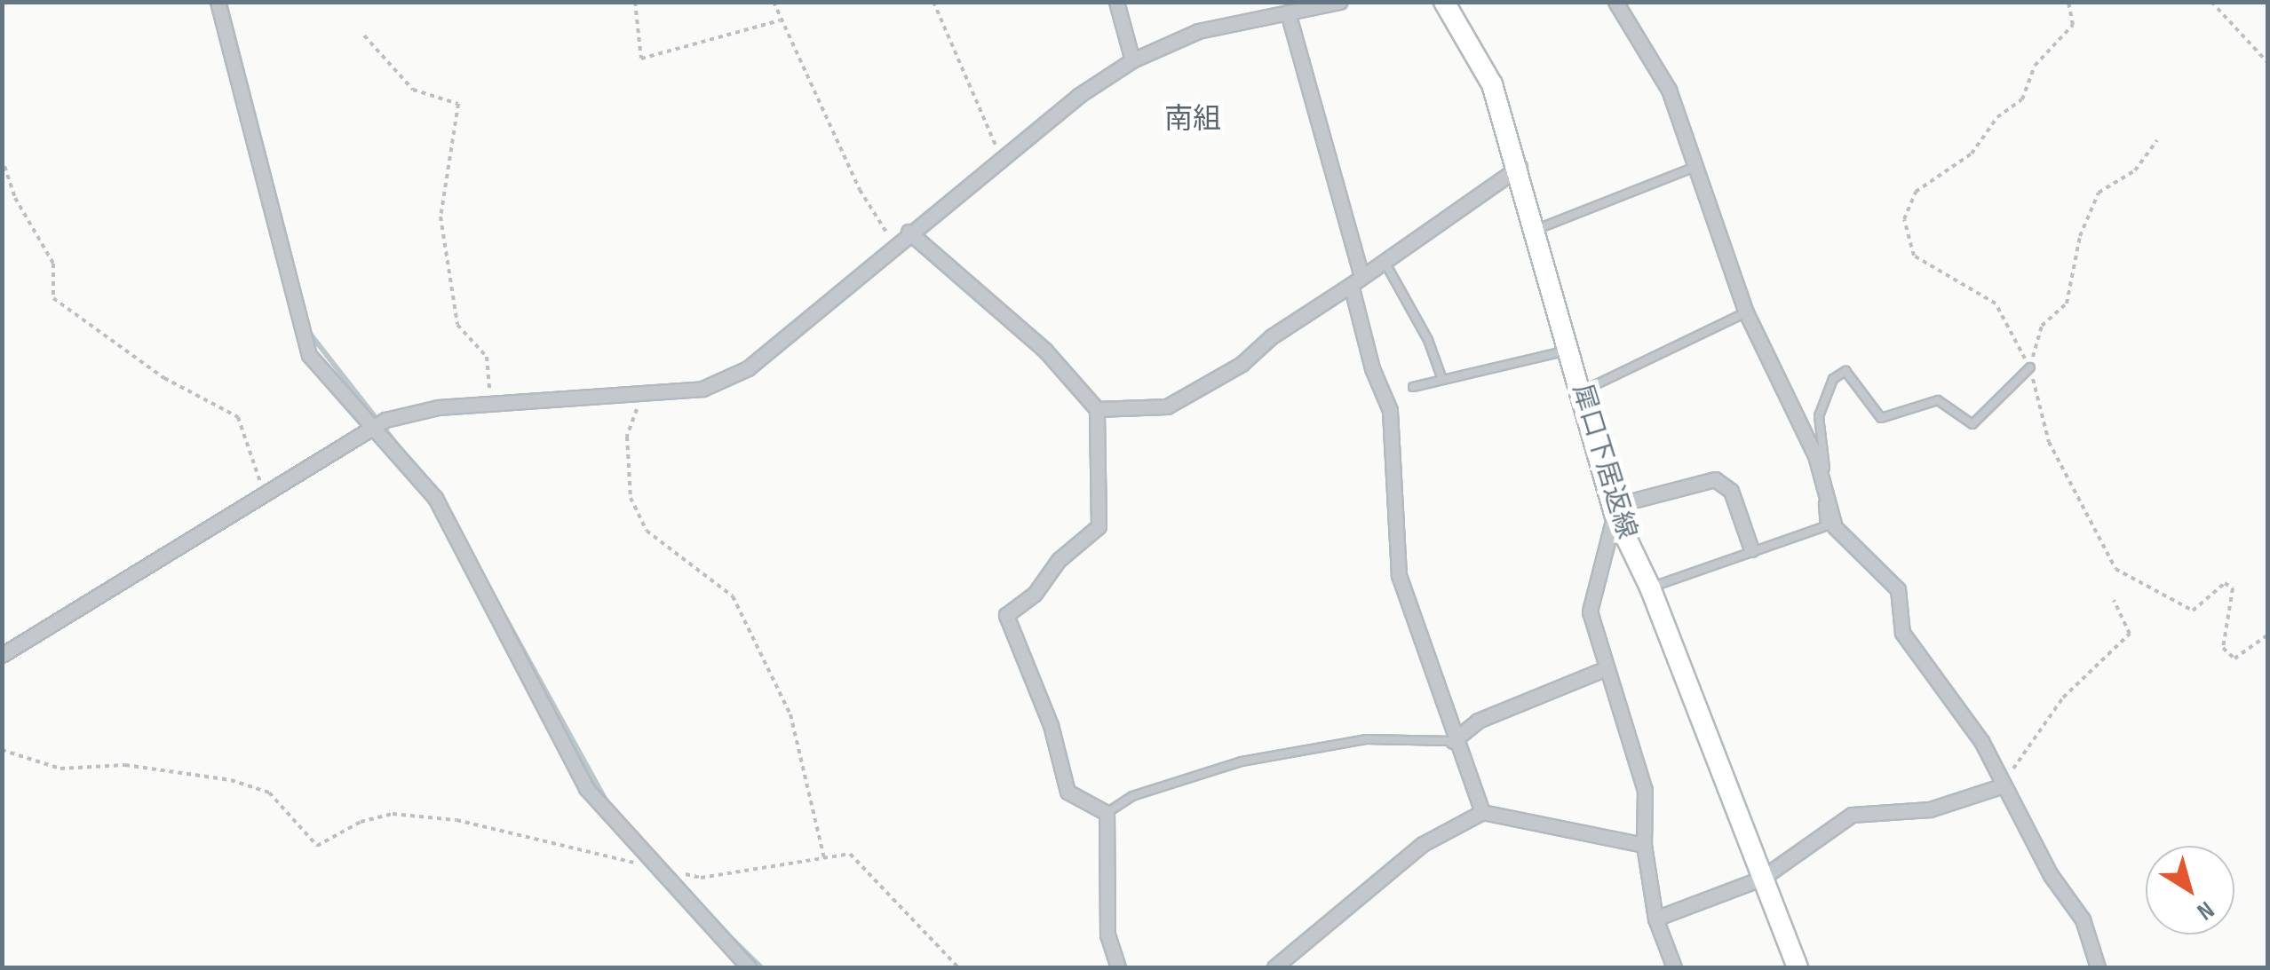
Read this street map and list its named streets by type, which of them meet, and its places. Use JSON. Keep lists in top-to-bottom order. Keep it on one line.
{"streets":{"main road":["犀口下居返線"]},"districts":["南組"],"north":"bottom right"}
